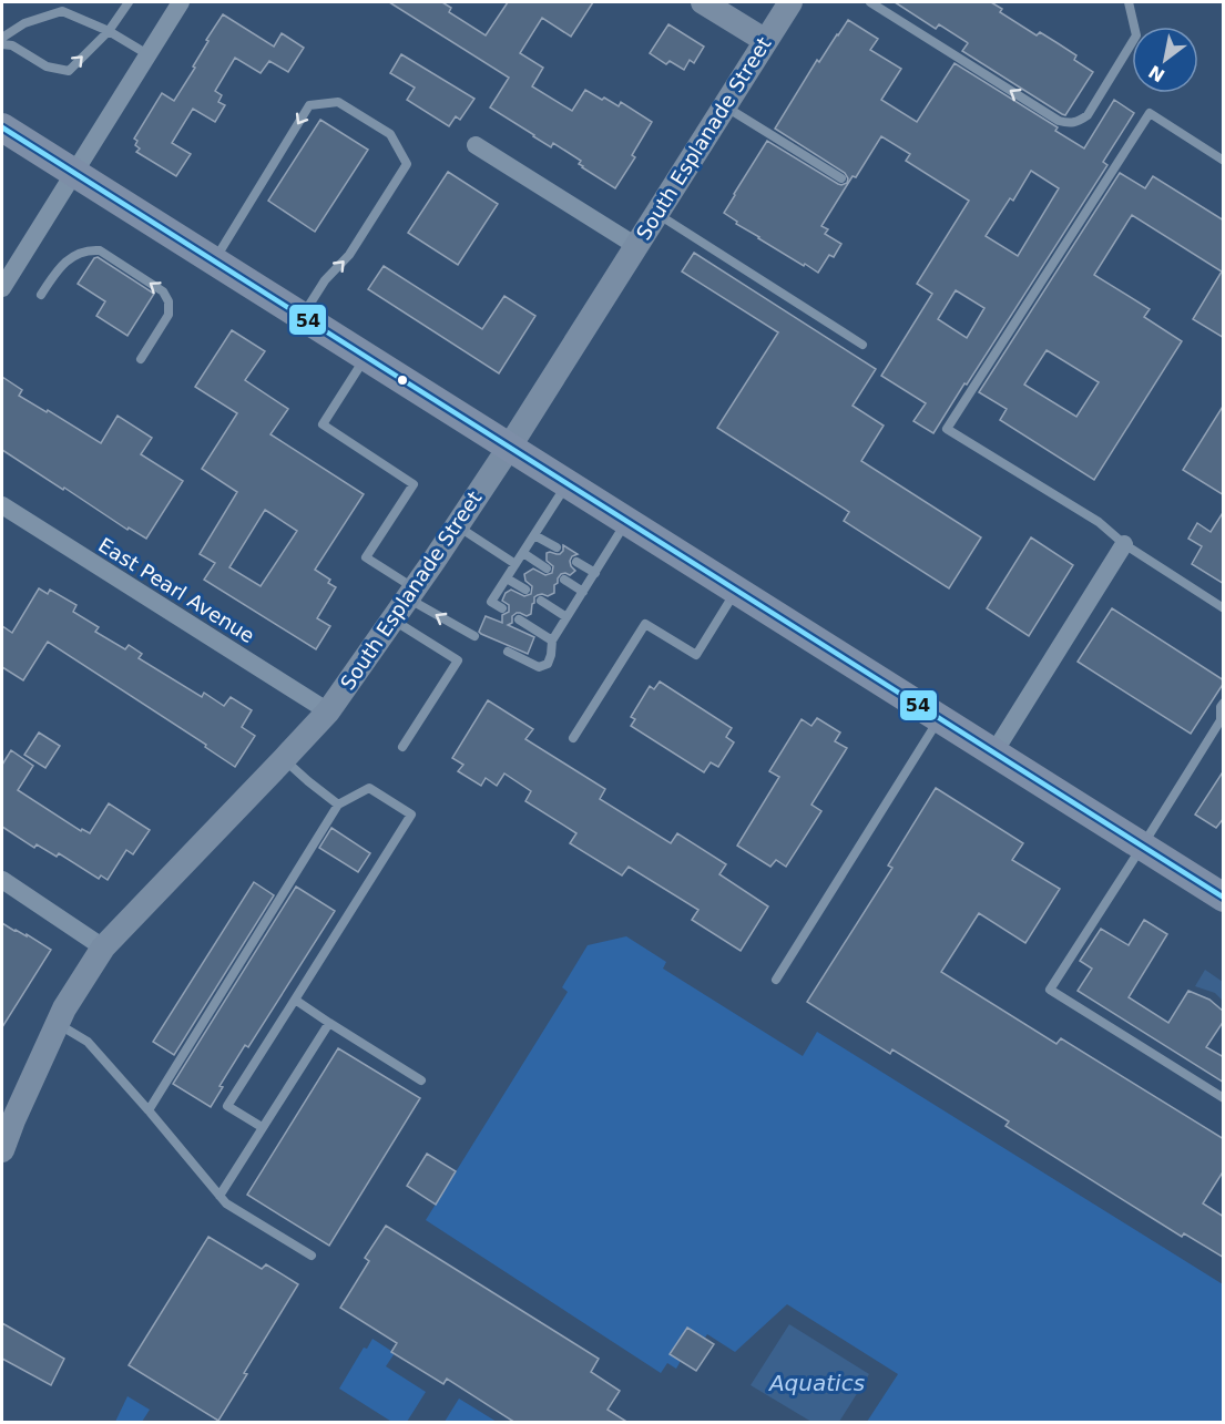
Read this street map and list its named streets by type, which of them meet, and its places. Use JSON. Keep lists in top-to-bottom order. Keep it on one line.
{"streets":{"street":["South Esplanade Street","East Pearl Avenue"]},"crossings":[["South Esplanade Street","East Pearl Avenue"]],"water":["Aquatics"],"lines":["transit line 54"],"north":"bottom left"}
